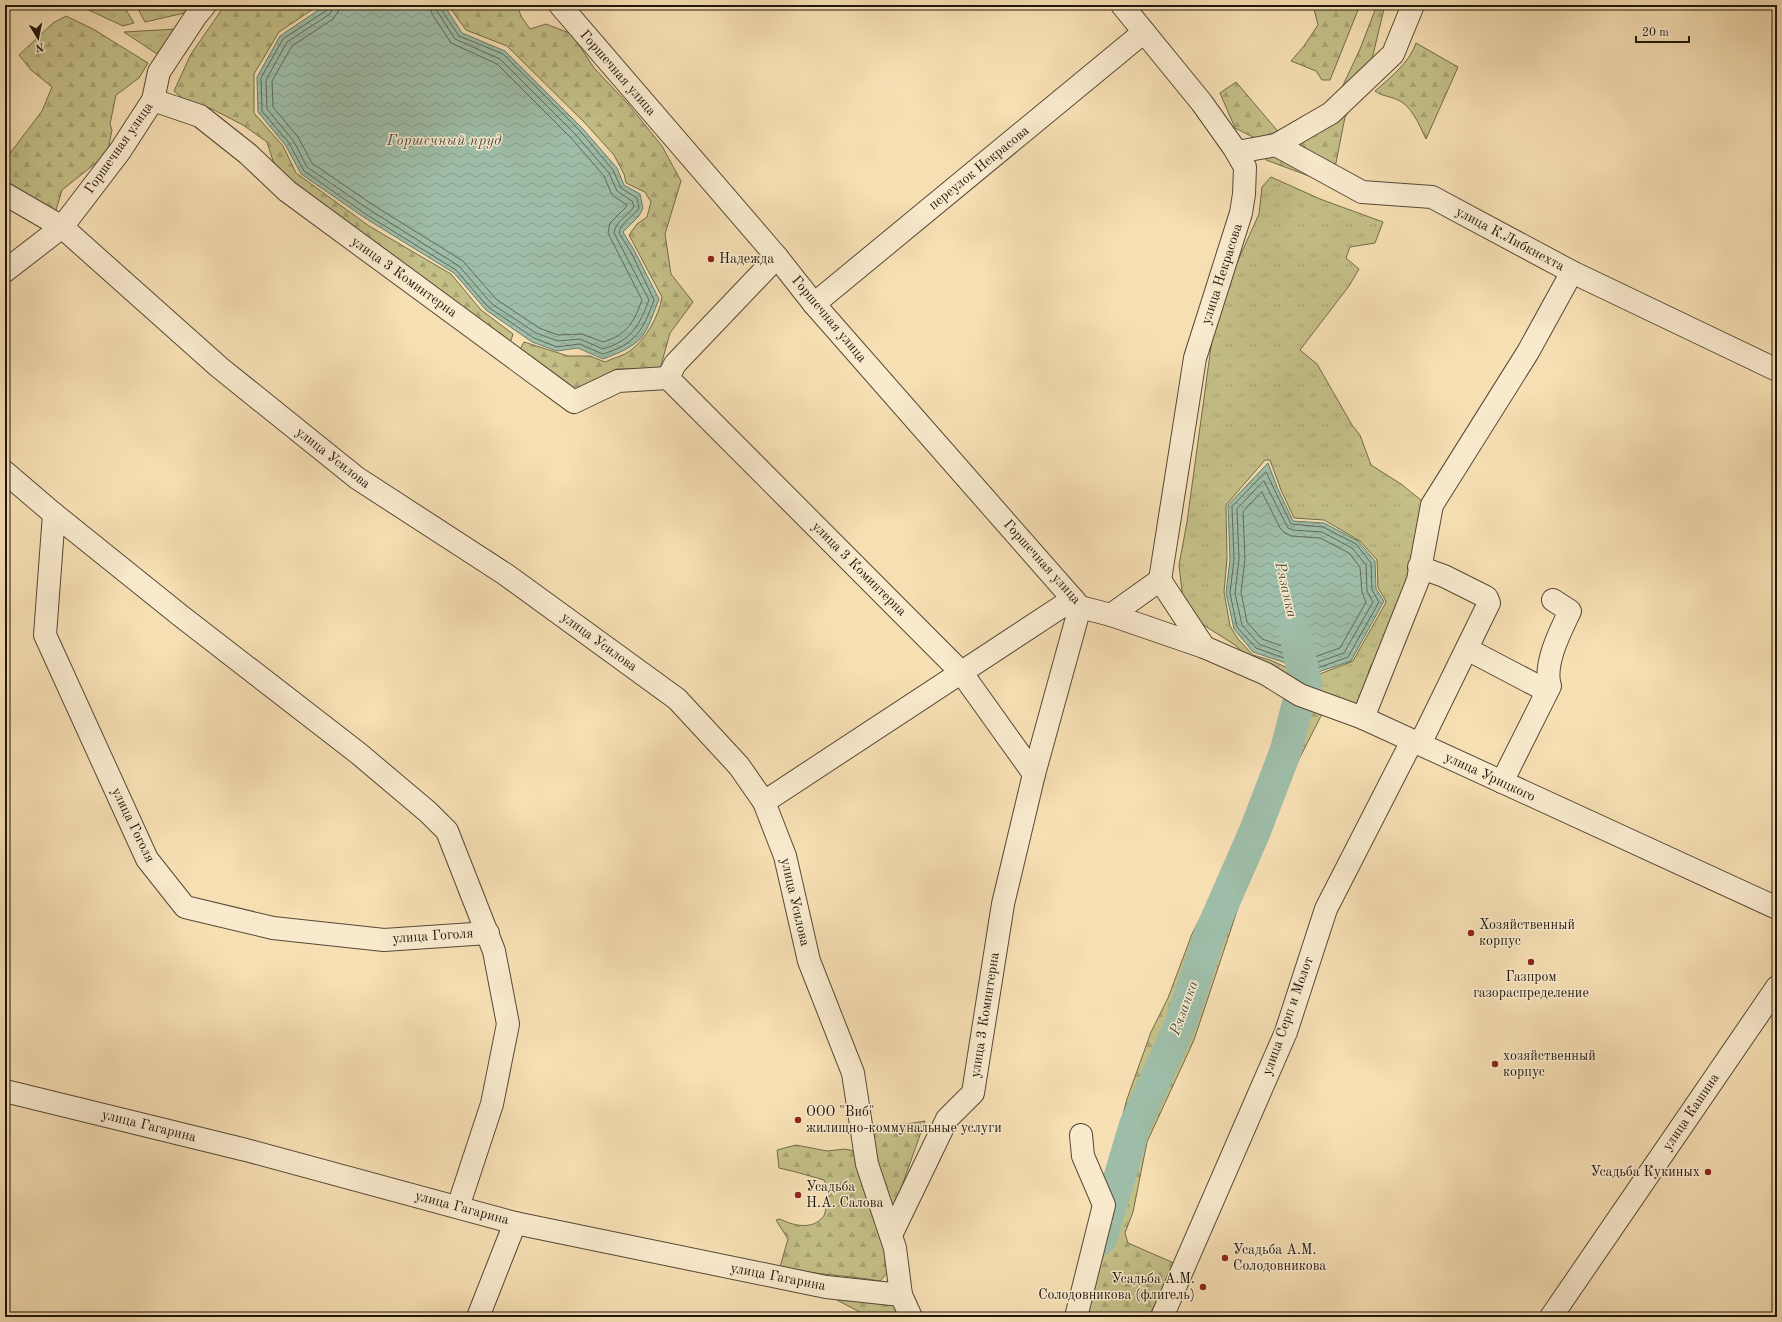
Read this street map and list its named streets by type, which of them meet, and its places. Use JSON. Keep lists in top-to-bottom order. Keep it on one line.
{"streets":{"street":["Горшечная улица","переулок Некрасова","улица К.Либкнехта","улица Некрасова","улица 3 Коминтерна","улица Усилова","улица Урицкого","улица Гоголя","улица Серп и Молот","улица Кашина","улица Гагарина"]},"crossings":[["Горшечная улица","переулок Некрасова"],["Горшечная улица","улица 3 Коминтерна"],["Горшечная улица","улица Усилова"],["Горшечная улица","улица Урицкого"],["переулок Некрасова","улица Некрасова"],["улица 3 Коминтерна","улица Усилова"],["улица Усилова","улица Гагарина"],["улица Урицкого","улица Серп и Молот"],["улица Гоголя","улица Гагарина"]],"water":["Горшечный пруд","Рязанка"],"places":["Надежда","Хозяйственный корпус","Газпром газораспределение","хозяйственный корпус","ООО \"Виб\" жилищно-коммунальные услуги","Усадьба Кукиных","Усадьба Н.А. Салова","Усадьба А.М. Солодовникова","Усадьба А.М. Солодовникова (флигель)"],"scale_bar":"20 m","north":"bottom"}
